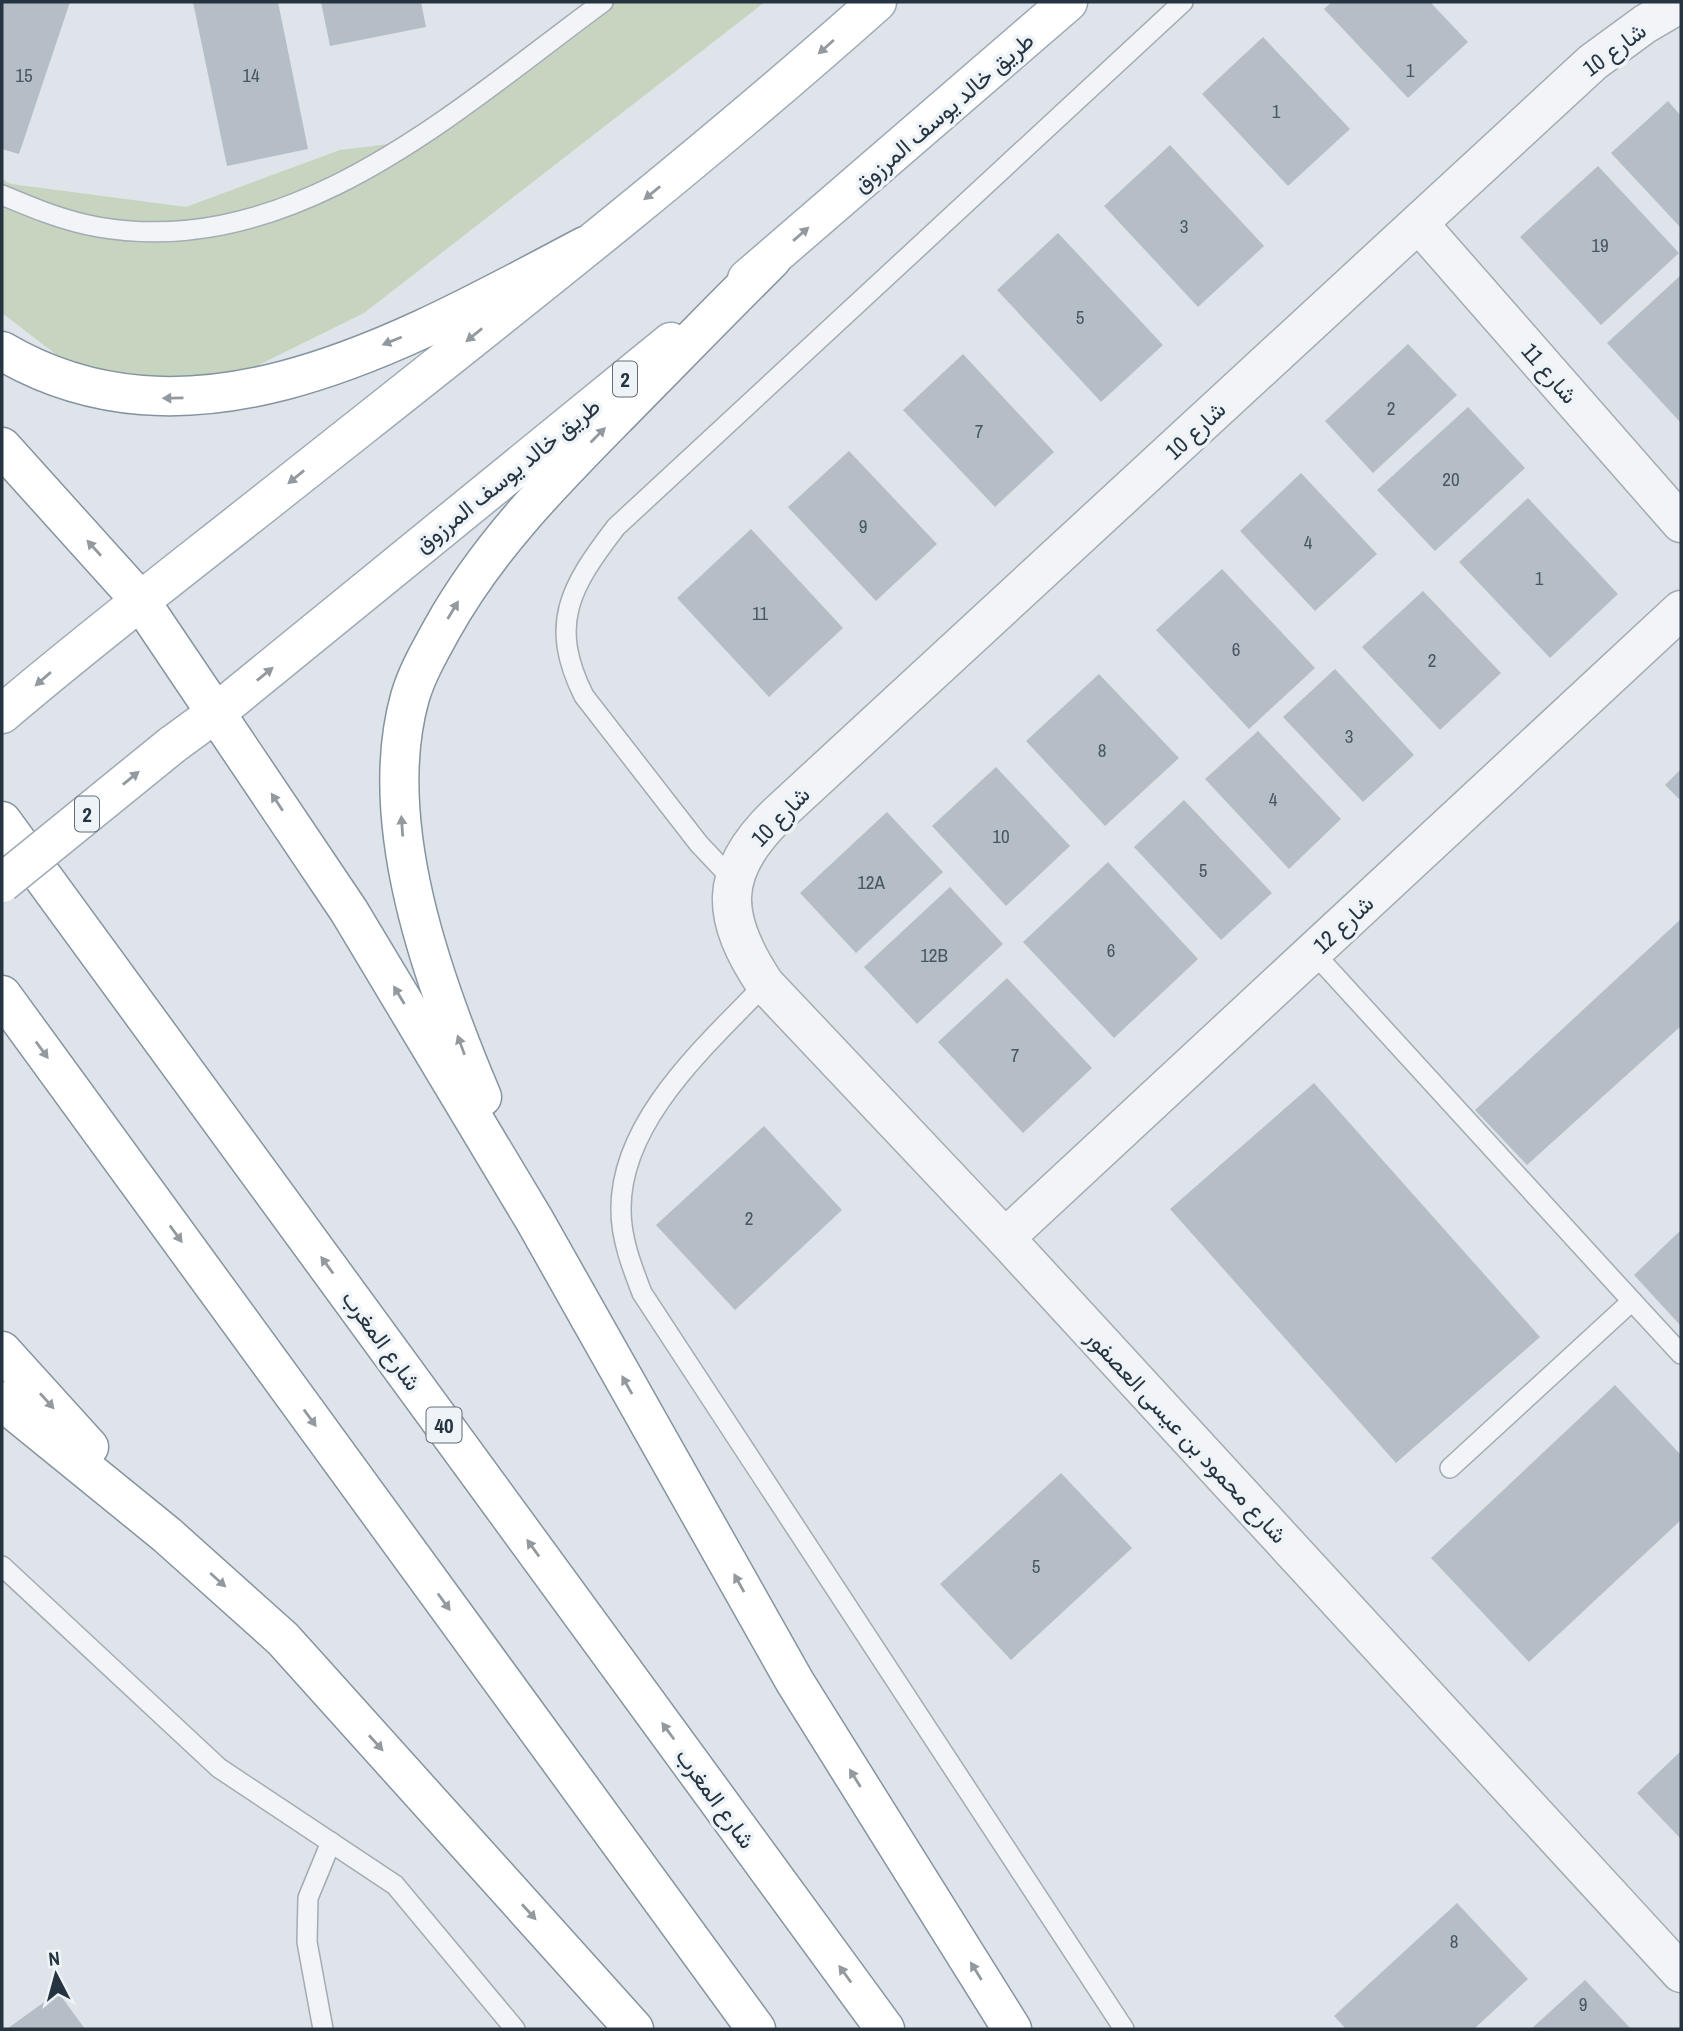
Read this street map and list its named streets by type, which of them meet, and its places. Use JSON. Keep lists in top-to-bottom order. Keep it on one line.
{"streets":{"main road":["طريق خالد يوسف المرزوق","2","شارع المغرب","40"],"street":["شارع 10","شارع 11","شارع 12","شارع محمود بن عيسى العصفور"]},"crossings":[["شارع 10","شارع 11"],["شارع 10","شارع محمود بن عيسى العصفور"],["شارع 12","شارع محمود بن عيسى العصفور"]],"house_numbers":["1","15","14","1","3","19","5","2","7","20","9","4","1","11","6","2","3","8","4","10","5","12A","6","12B","7","2","5","8","9"],"north":"top"}
